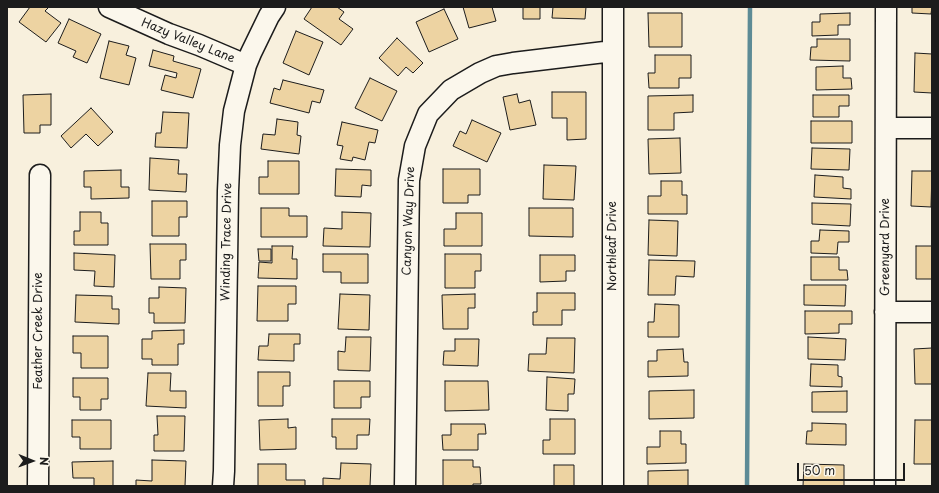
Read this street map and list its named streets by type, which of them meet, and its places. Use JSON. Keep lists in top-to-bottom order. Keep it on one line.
{"streets":{"street":["Hazy Valley Lane","Canyon Way Drive","Winding Trace Drive","Northleaf Drive","Greenyard Drive","Feather Creek Drive"]},"crossings":[["Hazy Valley Lane","Winding Trace Drive"],["Canyon Way Drive","Northleaf Drive"]],"scale_bar":"50 m","north":"right"}
